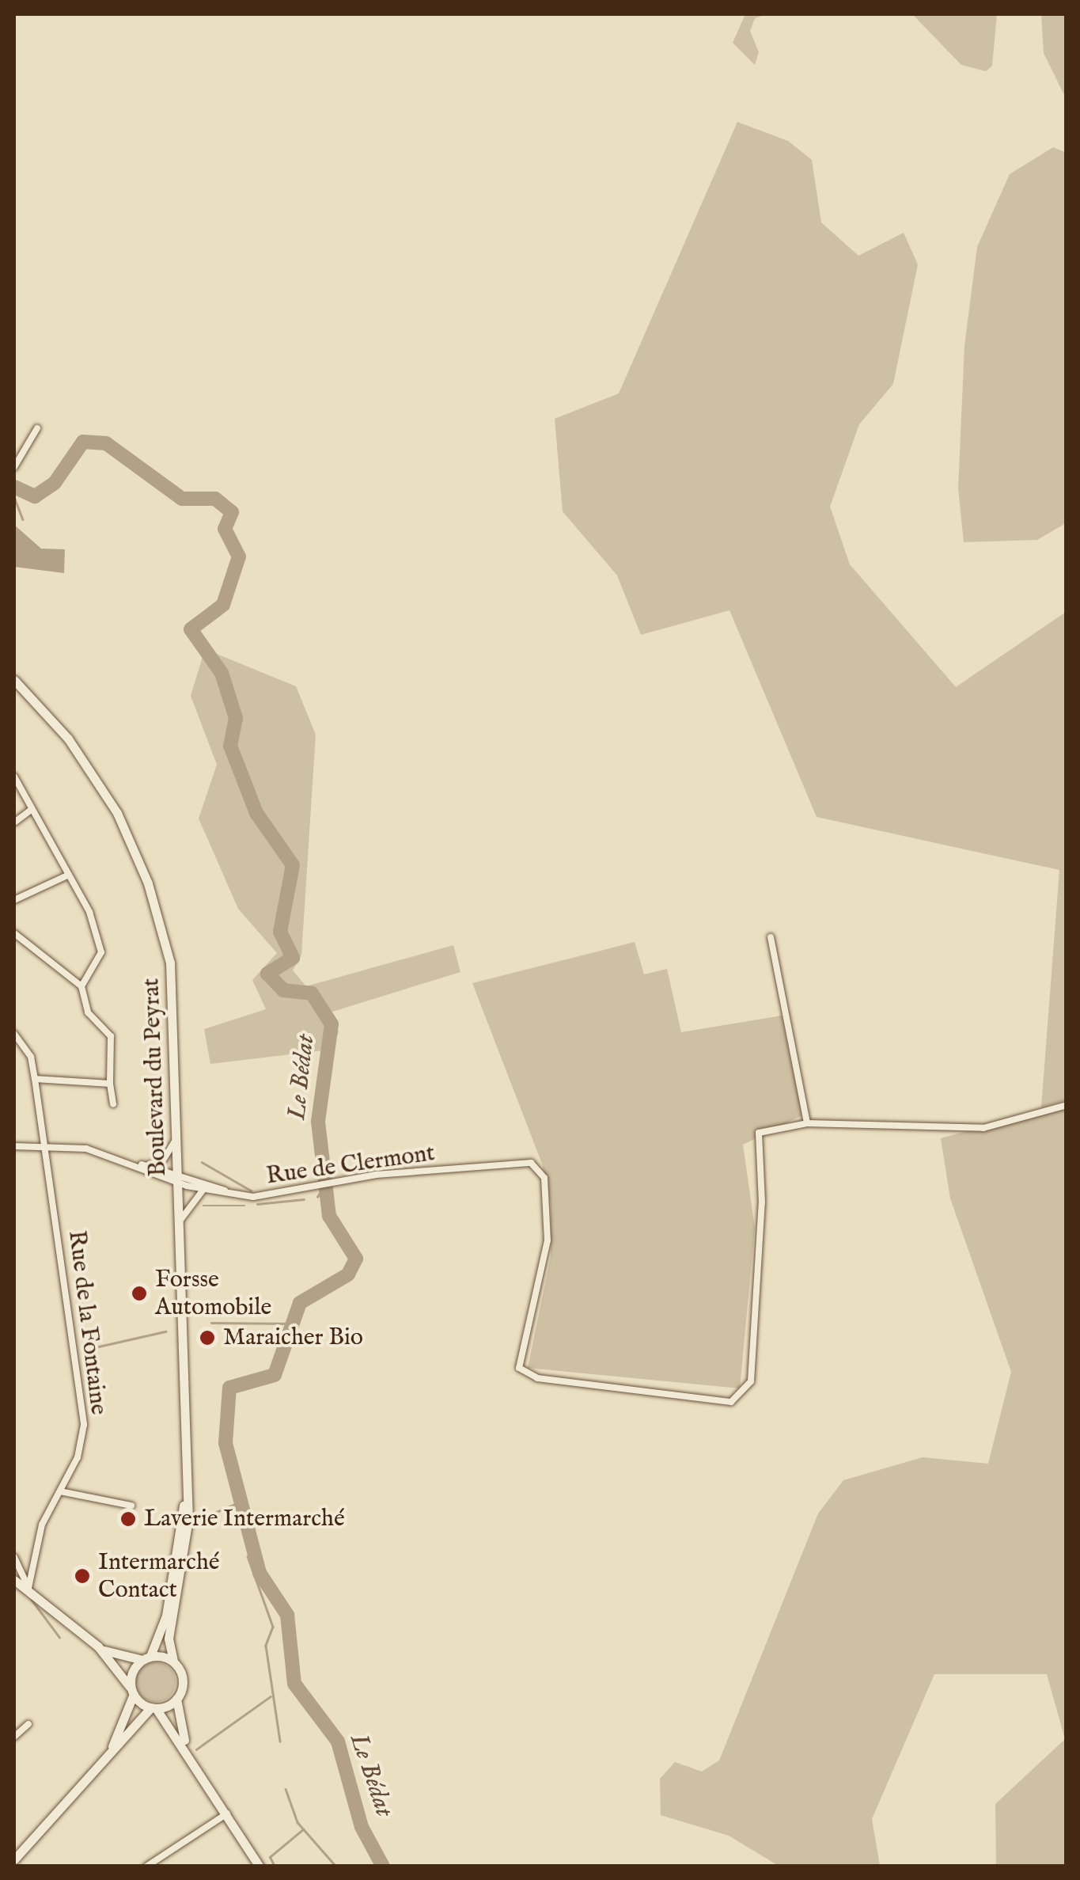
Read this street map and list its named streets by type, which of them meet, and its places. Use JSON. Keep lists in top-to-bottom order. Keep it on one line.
{"streets":{"main road":["Boulevard du Peyrat"],"street":["Rue de Clermont","Rue de la Fontaine"]},"crossings":[["Boulevard du Peyrat","Rue de Clermont"]],"water":["Le Bédat"],"places":["Forsse Automobile","Maraicher Bio","Laverie Intermarché","Intermarché Contact"]}
